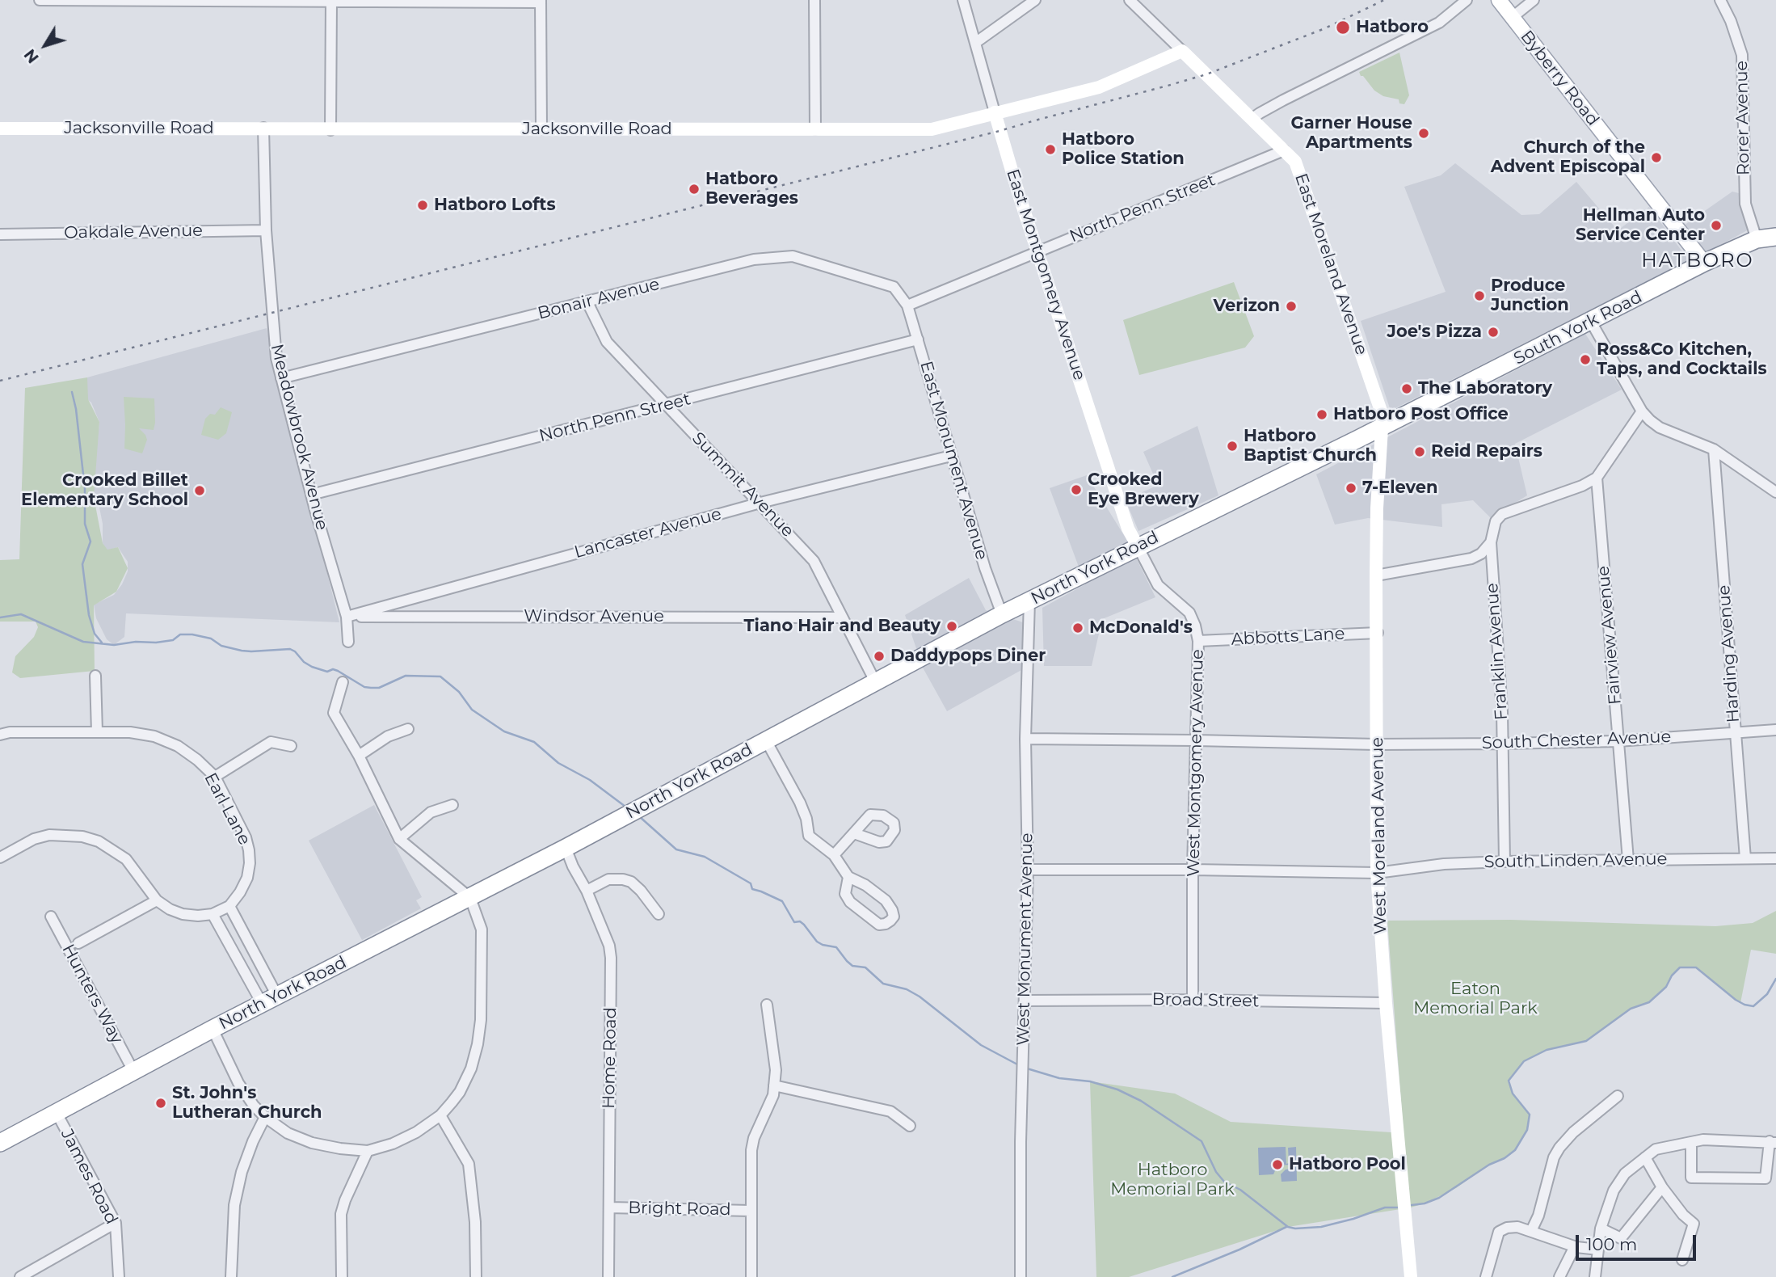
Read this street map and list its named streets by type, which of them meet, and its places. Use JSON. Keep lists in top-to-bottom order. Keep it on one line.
{"streets":{"highway":["South York Road","North York Road"],"main road":["Byberry Road"],"street":["Rorer Avenue","Jacksonville Road","North Penn Street","Oakdale Avenue","East Moreland Avenue","East Montgomery Avenue","Bonair Avenue","Meadowbrook Avenue","East Monument Avenue","Summit Avenue","Lancaster Avenue","Windsor Avenue","Fairview Avenue","Abbotts Lane","Franklin Avenue","Harding Avenue","South Chester Avenue","West Montgomery Avenue","Earl Lane","West Moreland Avenue","South Linden Avenue","West Monument Avenue","Hunters Way","Broad Street","Home Road","James Road","Bright Road"]},"crossings":[["Byberry Road","South York Road"],["Rorer Avenue","South York Road"],["Jacksonville Road","East Moreland Avenue"],["Jacksonville Road","East Montgomery Avenue"],["Jacksonville Road","Meadowbrook Avenue"],["North Penn Street","East Moreland Avenue"],["North Penn Street","East Montgomery Avenue"],["North Penn Street","Bonair Avenue"],["North Penn Street","Meadowbrook Avenue"],["North Penn Street","East Monument Avenue"],["North Penn Street","Summit Avenue"],["Oakdale Avenue","Meadowbrook Avenue"],["East Moreland Avenue","South York Road"],["East Moreland Avenue","North York Road"],["East Moreland Avenue","West Moreland Avenue"],["East Montgomery Avenue","North York Road"],["East Montgomery Avenue","West Montgomery Avenue"],["Bonair Avenue","Meadowbrook Avenue"],["Bonair Avenue","East Monument Avenue"],["Bonair Avenue","Summit Avenue"],["South York Road","North York Road"],["South York Road","West Moreland Avenue"],["Meadowbrook Avenue","Lancaster Avenue"],["Meadowbrook Avenue","Windsor Avenue"],["East Monument Avenue","Lancaster Avenue"],["East Monument Avenue","North York Road"],["Summit Avenue","Lancaster Avenue"],["Summit Avenue","North York Road"],["Summit Avenue","Windsor Avenue"],["Lancaster Avenue","Windsor Avenue"],["North York Road","West Montgomery Avenue"],["North York Road","West Moreland Avenue"],["North York Road","West Monument Avenue"],["North York Road","Hunters Way"],["North York Road","Home Road"],["North York Road","James Road"],["Fairview Avenue","South Chester Avenue"],["Fairview Avenue","South Linden Avenue"],["Abbotts Lane","West Montgomery Avenue"],["Abbotts Lane","West Moreland Avenue"],["Franklin Avenue","South Chester Avenue"],["Franklin Avenue","South Linden Avenue"],["Harding Avenue","South Chester Avenue"],["Harding Avenue","South Linden Avenue"],["South Chester Avenue","West Montgomery Avenue"],["South Chester Avenue","West Moreland Avenue"],["South Chester Avenue","West Monument Avenue"],["West Montgomery Avenue","South Linden Avenue"],["West Montgomery Avenue","Broad Street"],["West Moreland Avenue","South Linden Avenue"],["West Moreland Avenue","Broad Street"],["South Linden Avenue","West Monument Avenue"],["West Monument Avenue","Broad Street"],["Home Road","Bright Road"]],"districts":["HATBORO"],"parks":["Eaton Memorial Park","Hatboro Memorial Park"],"places":["Hatboro","Garner House Apartments","Hatboro Police Station","Church of the Advent Episcopal","Hatboro Beverages","Hatboro Lofts","Hellman Auto Service Center","Produce Junction","Verizon","Joe's Pizza","Ross&Co Kitchen, Taps, and Cocktails","The Laboratory","Hatboro Post Office","Hatboro Baptist Church","Reid Repairs","7-Eleven","Crooked Eye Brewery","Crooked Billet Elementary School","Tiano Hair and Beauty","McDonald's","Daddypops Diner","St. John's Lutheran Church","Hatboro Pool"],"scale_bar":"100 m","north":"bottom left"}
